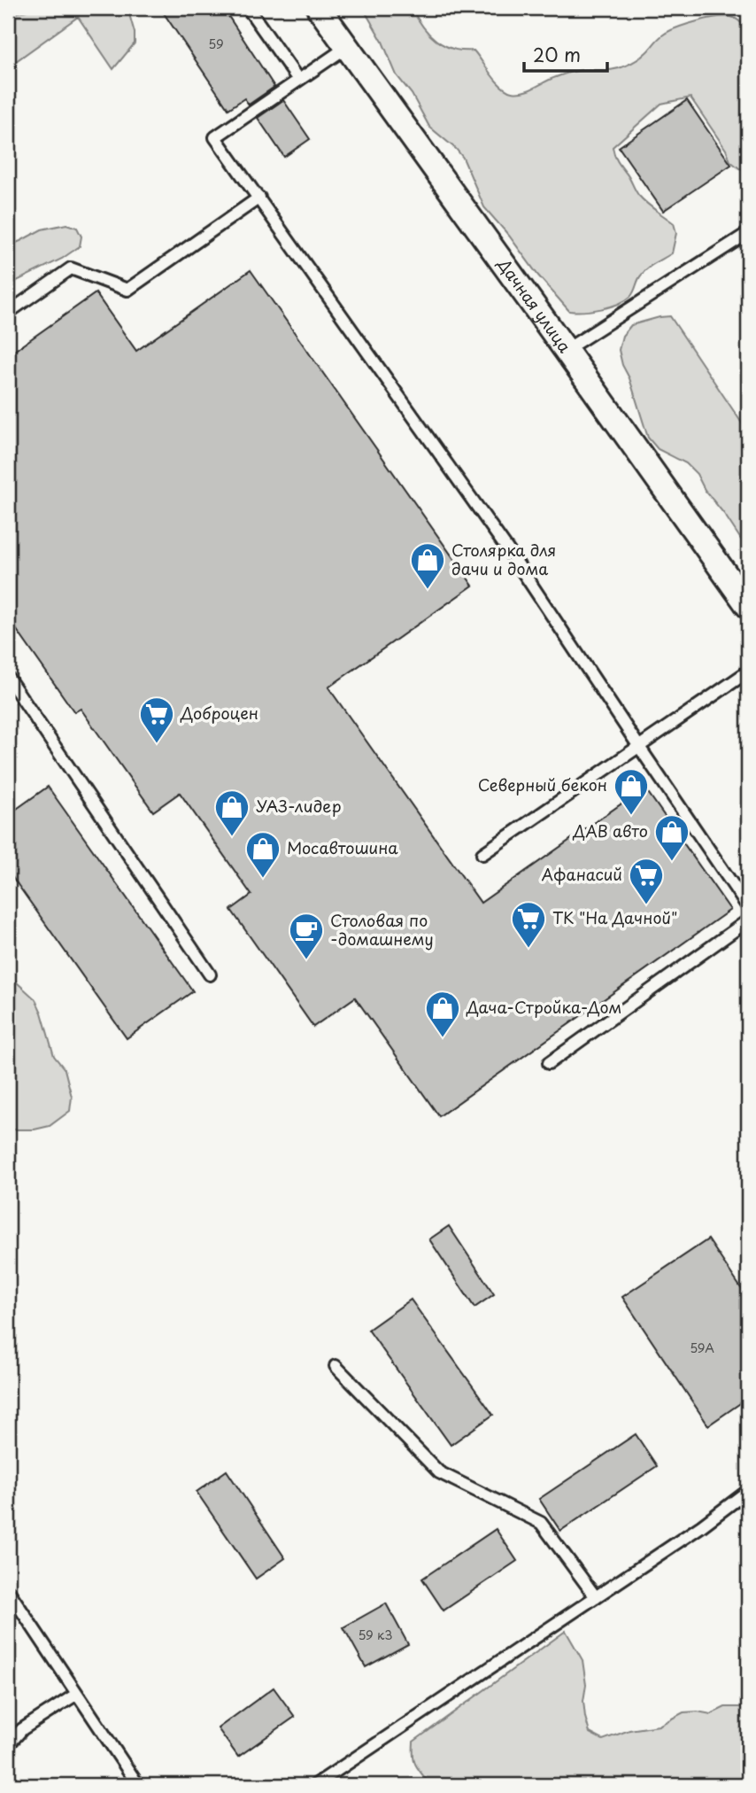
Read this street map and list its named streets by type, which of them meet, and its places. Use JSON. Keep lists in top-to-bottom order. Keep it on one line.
{"streets":{"street":["Дачная улица"]},"places":{"shop":["Столярка для дачи и дома","Северный бекон","УАЗ-лидер","ДАВ авто","Мосавтошина","Дача-Стройка-Дом"],"supermarket":["Доброцен","Афанасий","ТК \"На Дачной\""],"cafe":["Столовая по -домашнему"]},"house_numbers":["59","59А","59 к3"],"scale_bar":"20 m"}
